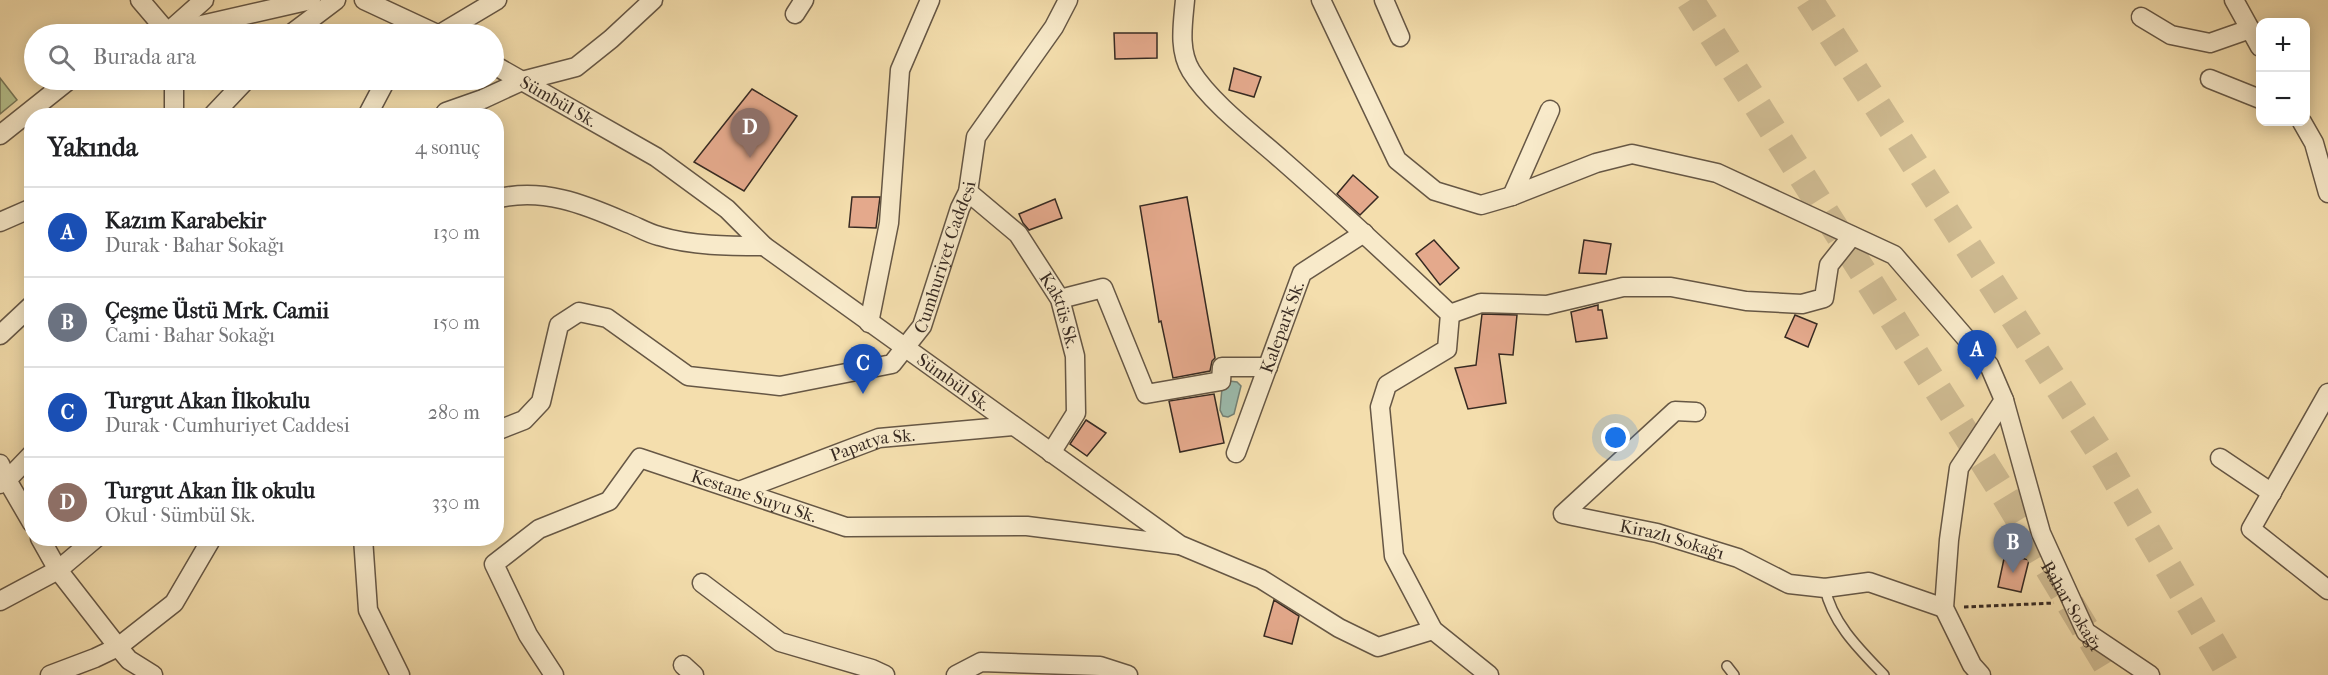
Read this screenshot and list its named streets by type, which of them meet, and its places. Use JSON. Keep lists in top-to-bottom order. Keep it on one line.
{"streets":{"street":["Sümbül Sk.","Cumhuriyet Caddesi","Kaktüs Sk.","Kalepark Sk.","Papatya Sk.","Kestane Suyu Sk.","Kirazlı Sokağı","Bahar Sokağı"]},"crossings":[["Sümbül Sk.","Cumhuriyet Caddesi"],["Sümbül Sk.","Kaktüs Sk."],["Sümbül Sk.","Papatya Sk."],["Sümbül Sk.","Kestane Suyu Sk."],["Cumhuriyet Caddesi","Kaktüs Sk."],["Papatya Sk.","Kestane Suyu Sk."]],"page":{"map_buttons":["+","−"],"search":"Burada ara","pins":["D","A","C","B"],"heading":["Yakında","4 sonuç"],"list":[{"mark":"A","name":"Kazım Karabekir","note":"Durak · Bahar Sokağı","value":"130 m"},{"mark":"B","name":"Çeşme Üstü Mrk. Camii","note":"Cami · Bahar Sokağı","value":"150 m"},{"mark":"C","name":"Turgut Akan İlkokulu","note":"Durak · Cumhuriyet Caddesi","value":"280 m"},{"mark":"D","name":"Turgut Akan İlk okulu","note":"Okul · Sümbül Sk.","value":"330 m"}]}}
